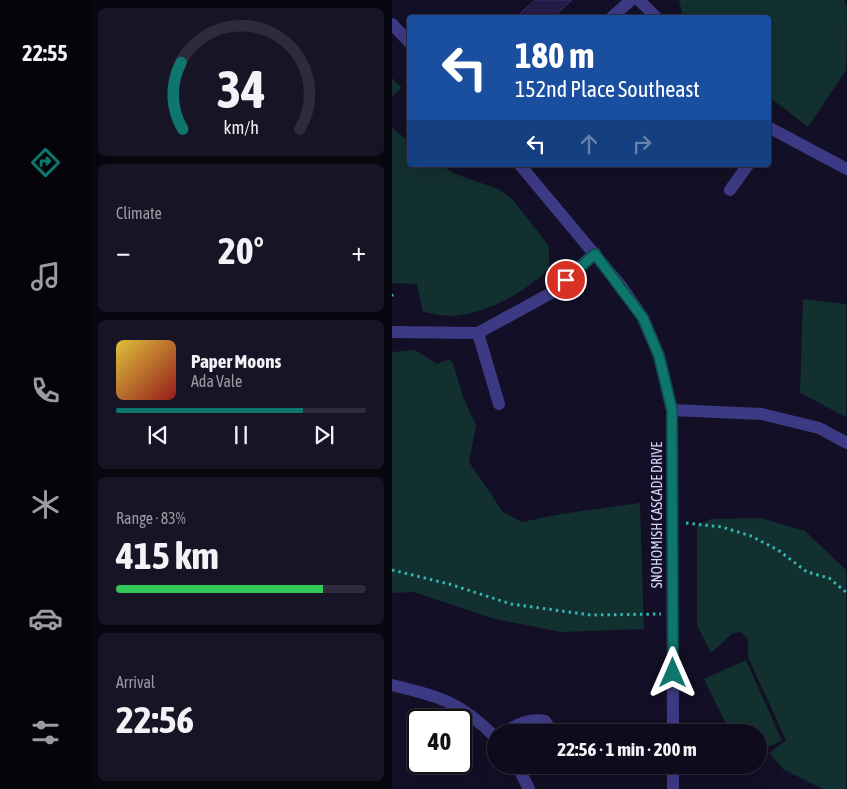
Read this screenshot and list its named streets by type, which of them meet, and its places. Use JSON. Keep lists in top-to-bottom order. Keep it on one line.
{"streets":{"street":["SNOHOMISH CASCADE DRIVE"]},"page":{"tabs":"22:55","turn":["180 m","152nd Place Southeast"],"tile":["Climate",["Range · 83%","415 km"],["Arrival","22:56"]],"heat":["−","20°","+"],"song":["Paper Moons","Ada Vale"],"limit":"40","trip":"22:56 · 1 min · 200 m","gauge":["34","km/h"]}}
